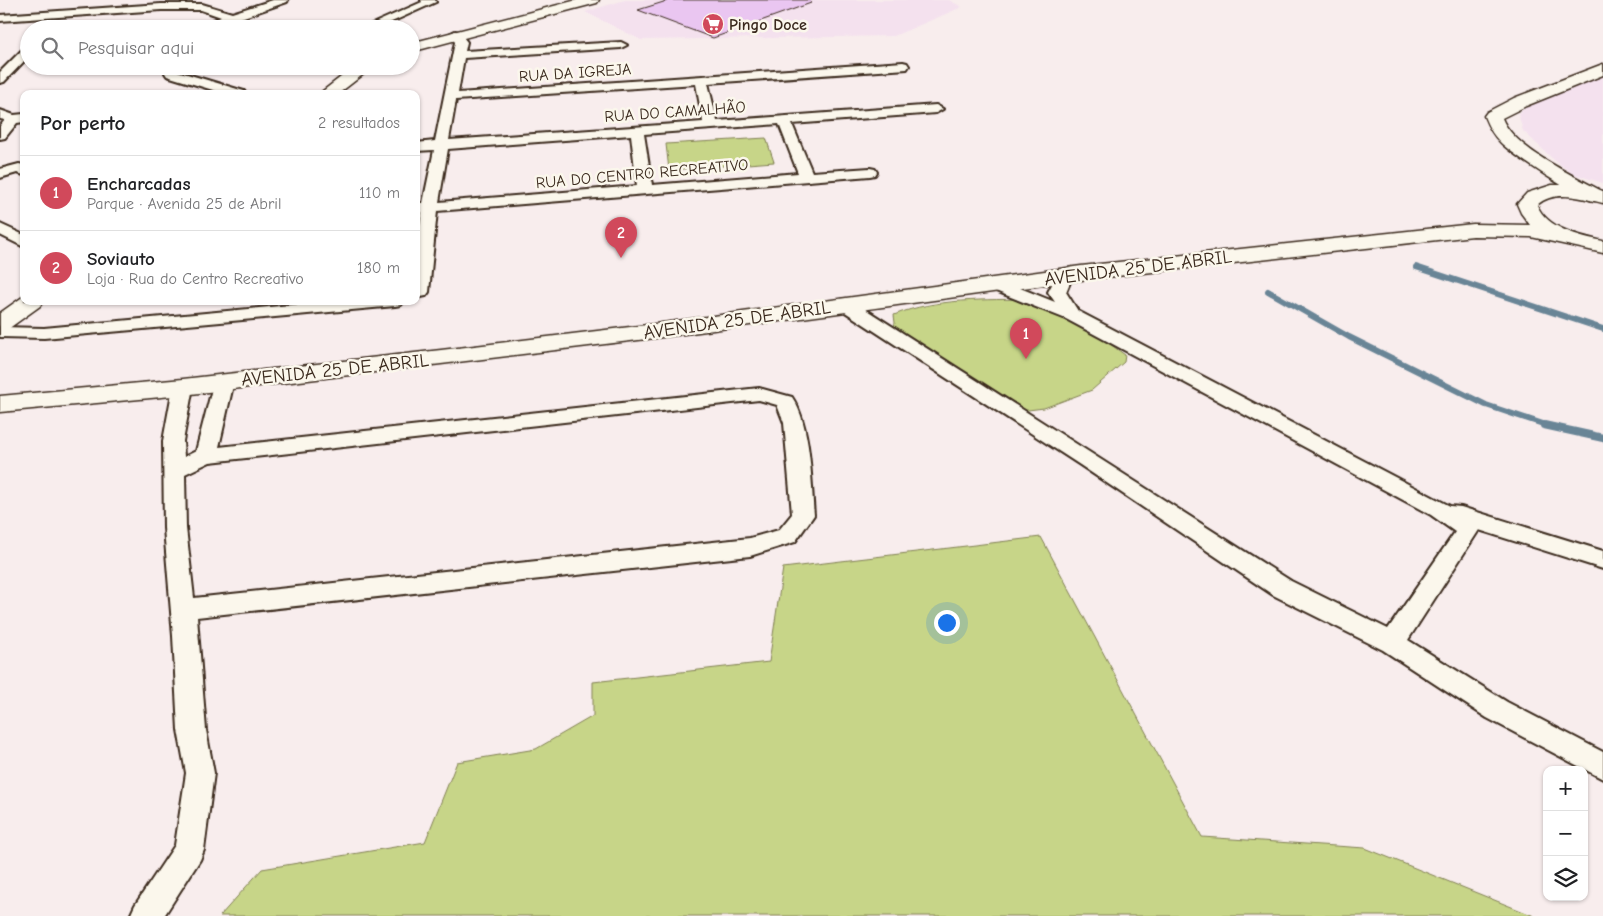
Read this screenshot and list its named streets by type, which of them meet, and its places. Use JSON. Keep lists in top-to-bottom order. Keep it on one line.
{"streets":{"main road":["AVENIDA 25 DE ABRIL"],"street":["RUA DA IGREJA","RUA DO CAMALHÃO","RUA DO CENTRO RECREATIVO"]},"places":{"supermarket":["Pingo Doce"]},"page":{"search":"Pesquisar aqui","heading":["Por perto","2 resultados"],"list":[{"mark":"1","name":"Encharcadas","note":"Parque · Avenida 25 de Abril","value":"110 m"},{"mark":"2","name":"Soviauto","note":"Loja · Rua do Centro Recreativo","value":"180 m"}],"pins":["2","1"],"map_buttons":["+","−"]}}
